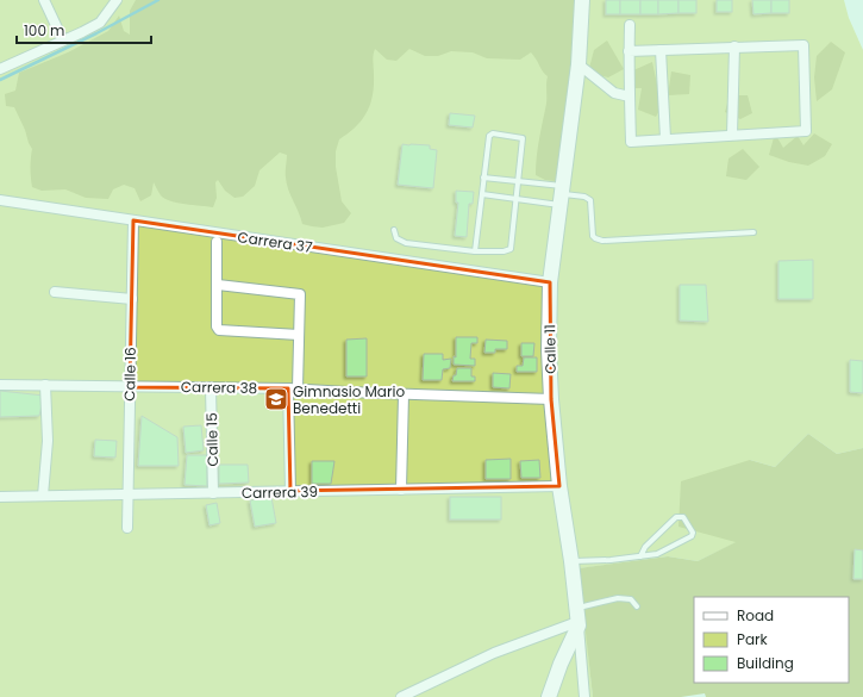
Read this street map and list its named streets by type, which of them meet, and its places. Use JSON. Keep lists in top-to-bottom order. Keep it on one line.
{"streets":{"main road":["Calle 11"],"street":["Carrera 37","Calle 16","Carrera 38","Calle 15","Carrera 39"]},"crossings":[["Carrera 37","Calle 11"],["Carrera 37","Calle 16"],["Calle 11","Carrera 38"],["Calle 11","Carrera 39"],["Calle 16","Carrera 38"],["Calle 16","Carrera 39"],["Carrera 38","Calle 15"],["Calle 15","Carrera 39"]],"places":{"school or university":["Gimnasio Mario Benedetti"]},"legend":["Road","Park","Building"],"scale_bar":"100 m"}
